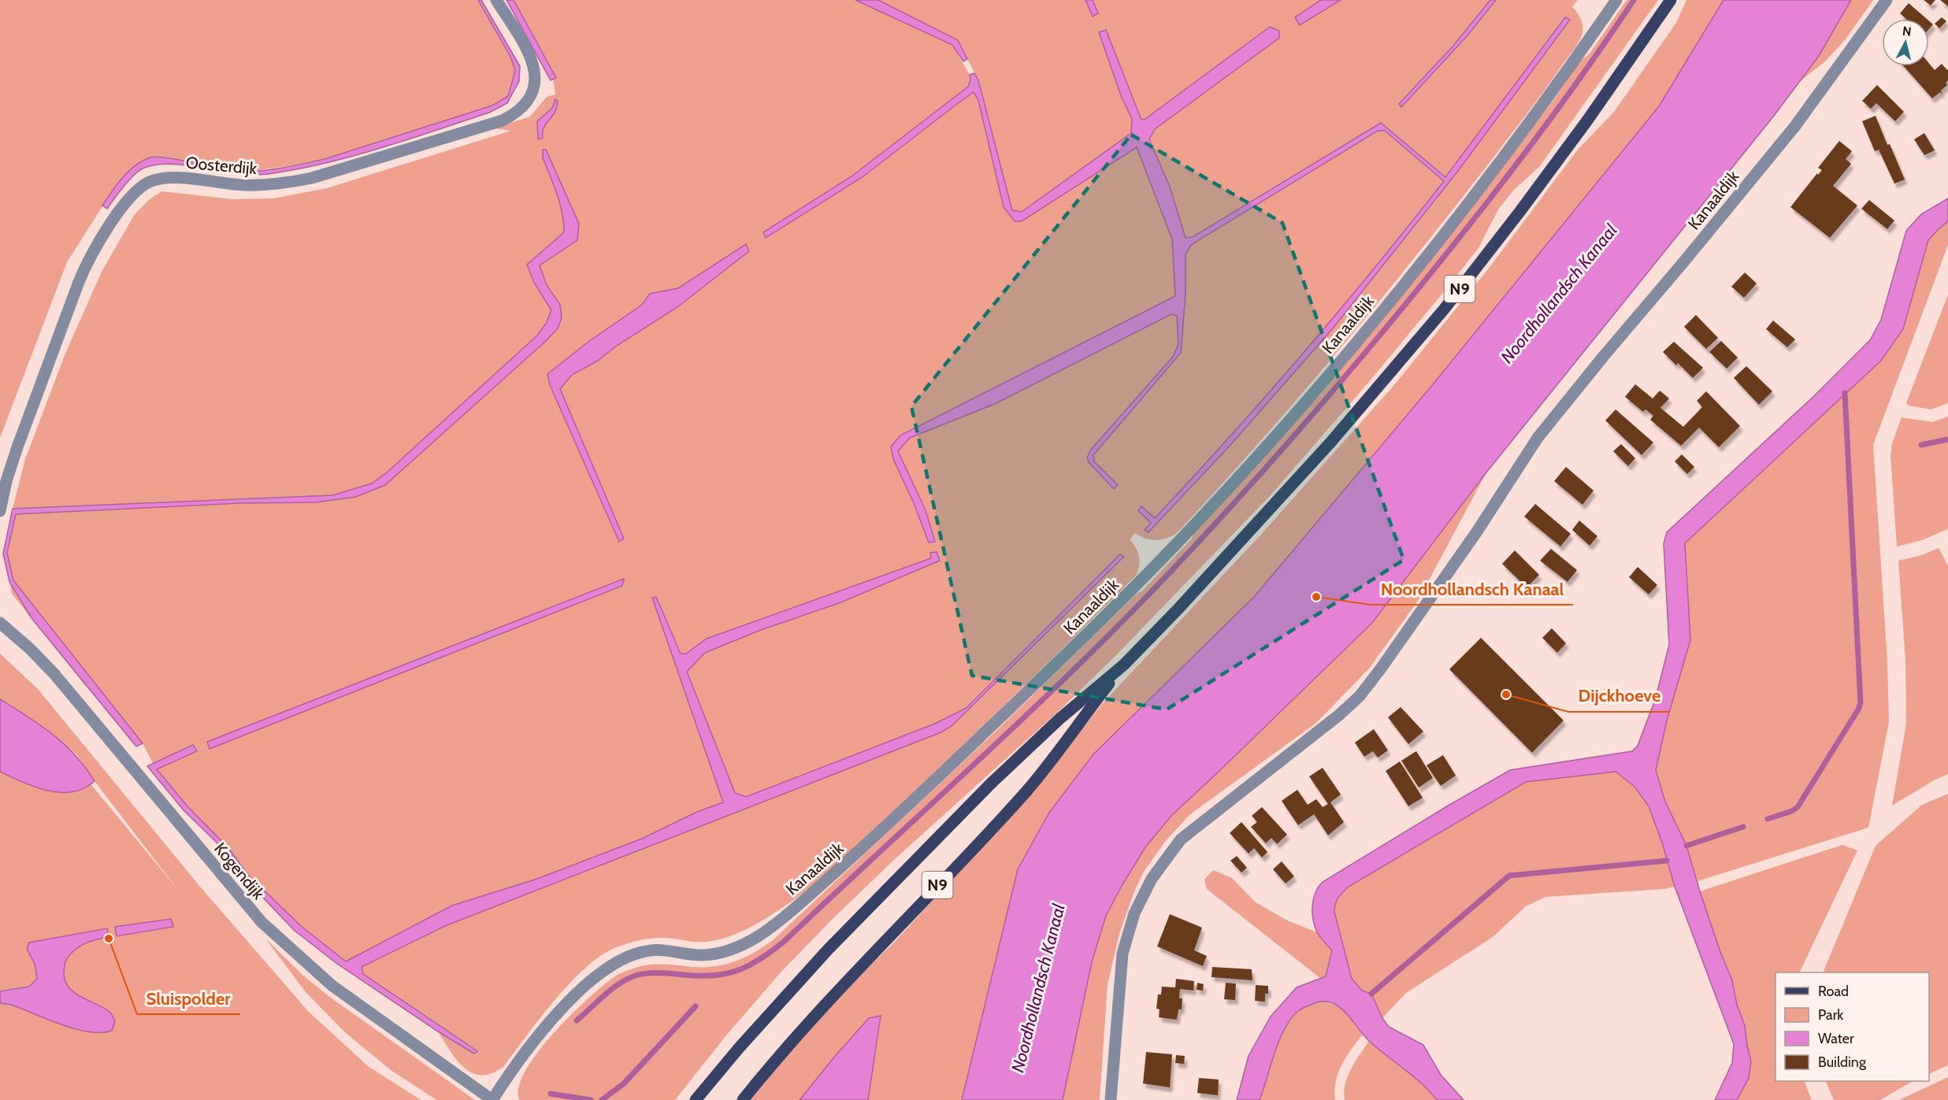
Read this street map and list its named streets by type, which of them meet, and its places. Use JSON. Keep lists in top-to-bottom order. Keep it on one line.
{"streets":{"main road":["N9"],"street":["Oosterdijk","Kanaaldijk","Kogendijk"]},"crossings":[["Kanaaldijk","Kogendijk"]],"water":["Noordhollandsch Kanaal"],"places":["Noordhollandsch Kanaal","Dijckhoeve","Sluispolder"],"legend":["Road","Park","Water","Building"],"north":"top"}
